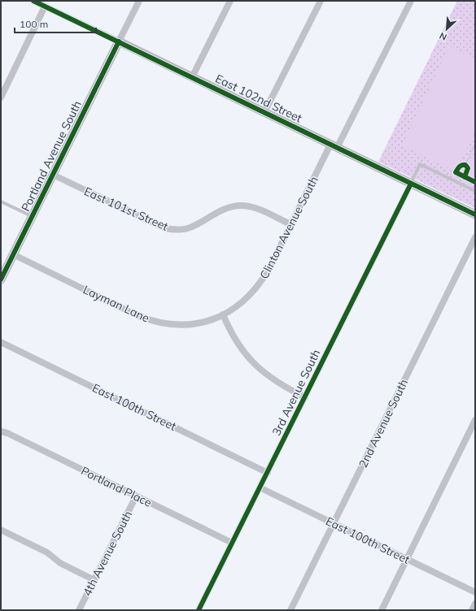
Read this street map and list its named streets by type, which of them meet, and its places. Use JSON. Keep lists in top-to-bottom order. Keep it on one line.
{"streets":{"street":["East 102nd Street","Portland Avenue South","East 101st Street","Clinton Avenue South","Layman Lane","3rd Avenue South","East 100th Street","2nd Avenue South","Portland Place","4th Avenue South"]},"crossings":[["East 102nd Street","Portland Avenue South"],["East 102nd Street","Clinton Avenue South"],["East 102nd Street","3rd Avenue South"],["Portland Avenue South","East 101st Street"],["Portland Avenue South","Layman Lane"],["East 101st Street","Clinton Avenue South"],["Clinton Avenue South","Layman Lane"],["3rd Avenue South","East 100th Street"],["3rd Avenue South","Portland Place"],["East 100th Street","2nd Avenue South"],["Portland Place","4th Avenue South"]],"scale_bar":"100 m","north":"bottom left"}
